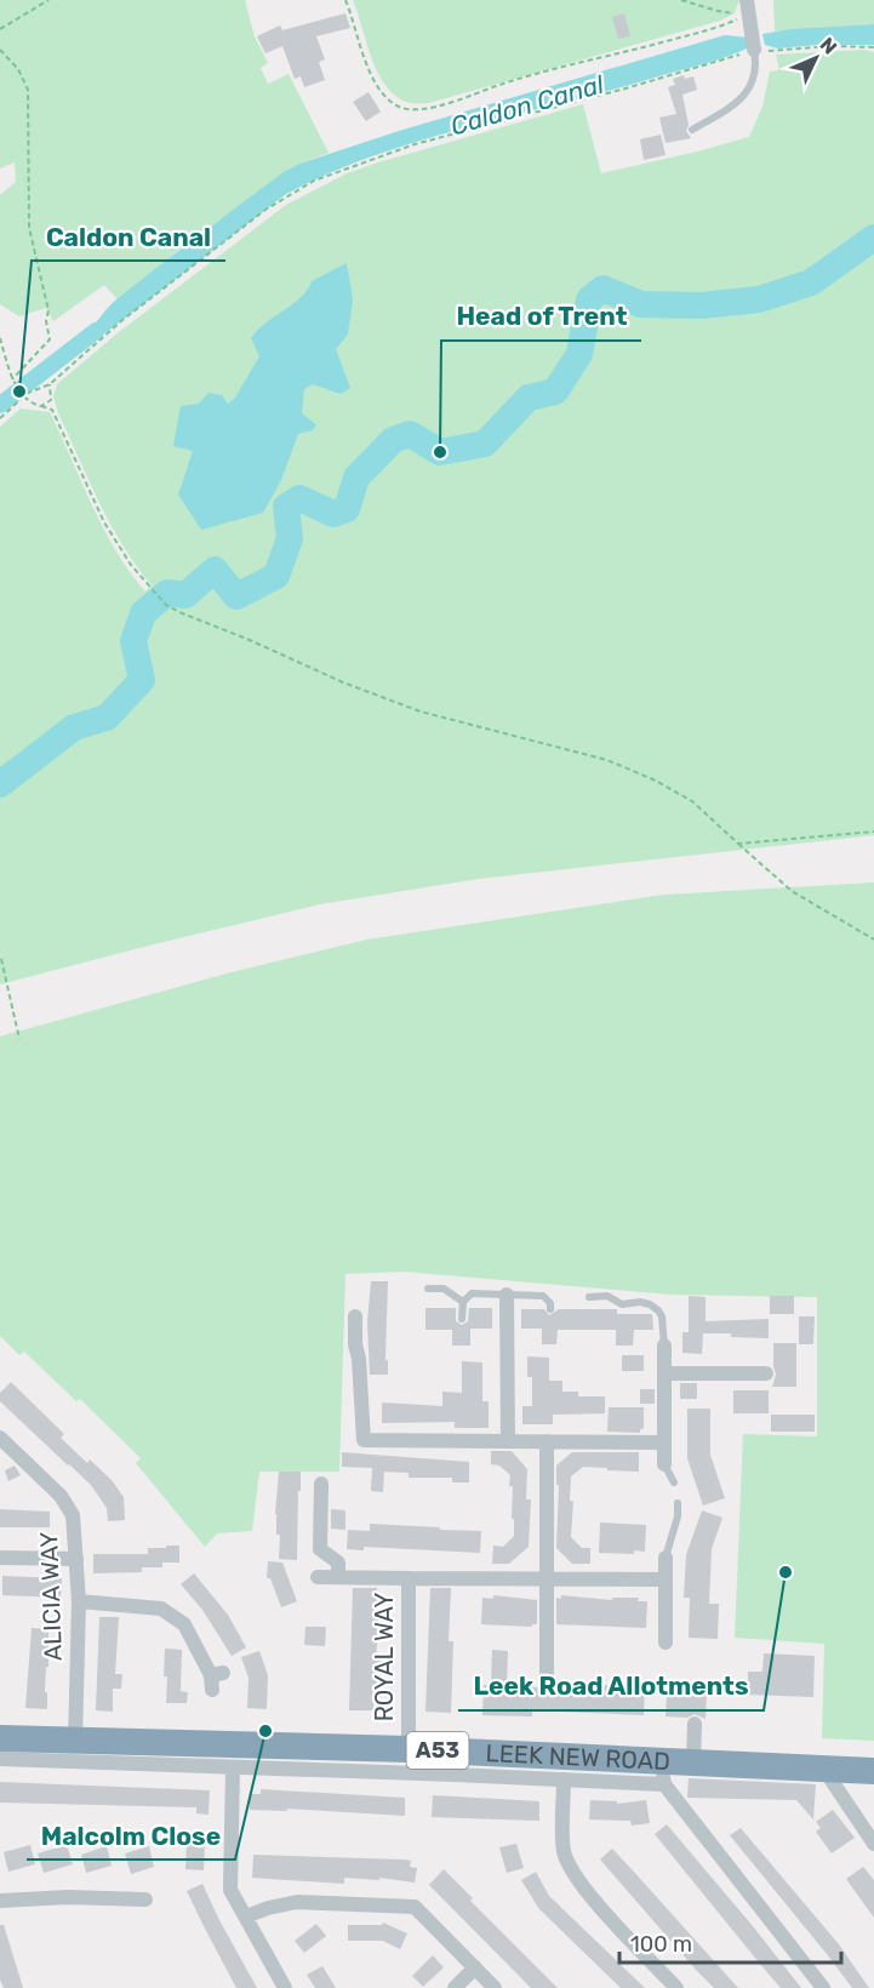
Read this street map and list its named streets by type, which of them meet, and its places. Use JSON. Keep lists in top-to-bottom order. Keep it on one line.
{"streets":{"highway":["A53","LEEK NEW ROAD"],"street":["ALICIA WAY","ROYAL WAY"]},"crossings":[["ALICIA WAY","LEEK NEW ROAD"],["ROYAL WAY","LEEK NEW ROAD"]],"water":["Caldon Canal"],"places":["Caldon Canal","Head of Trent","Leek Road Allotments","Malcolm Close"],"scale_bar":"100 m","north":"top right"}
